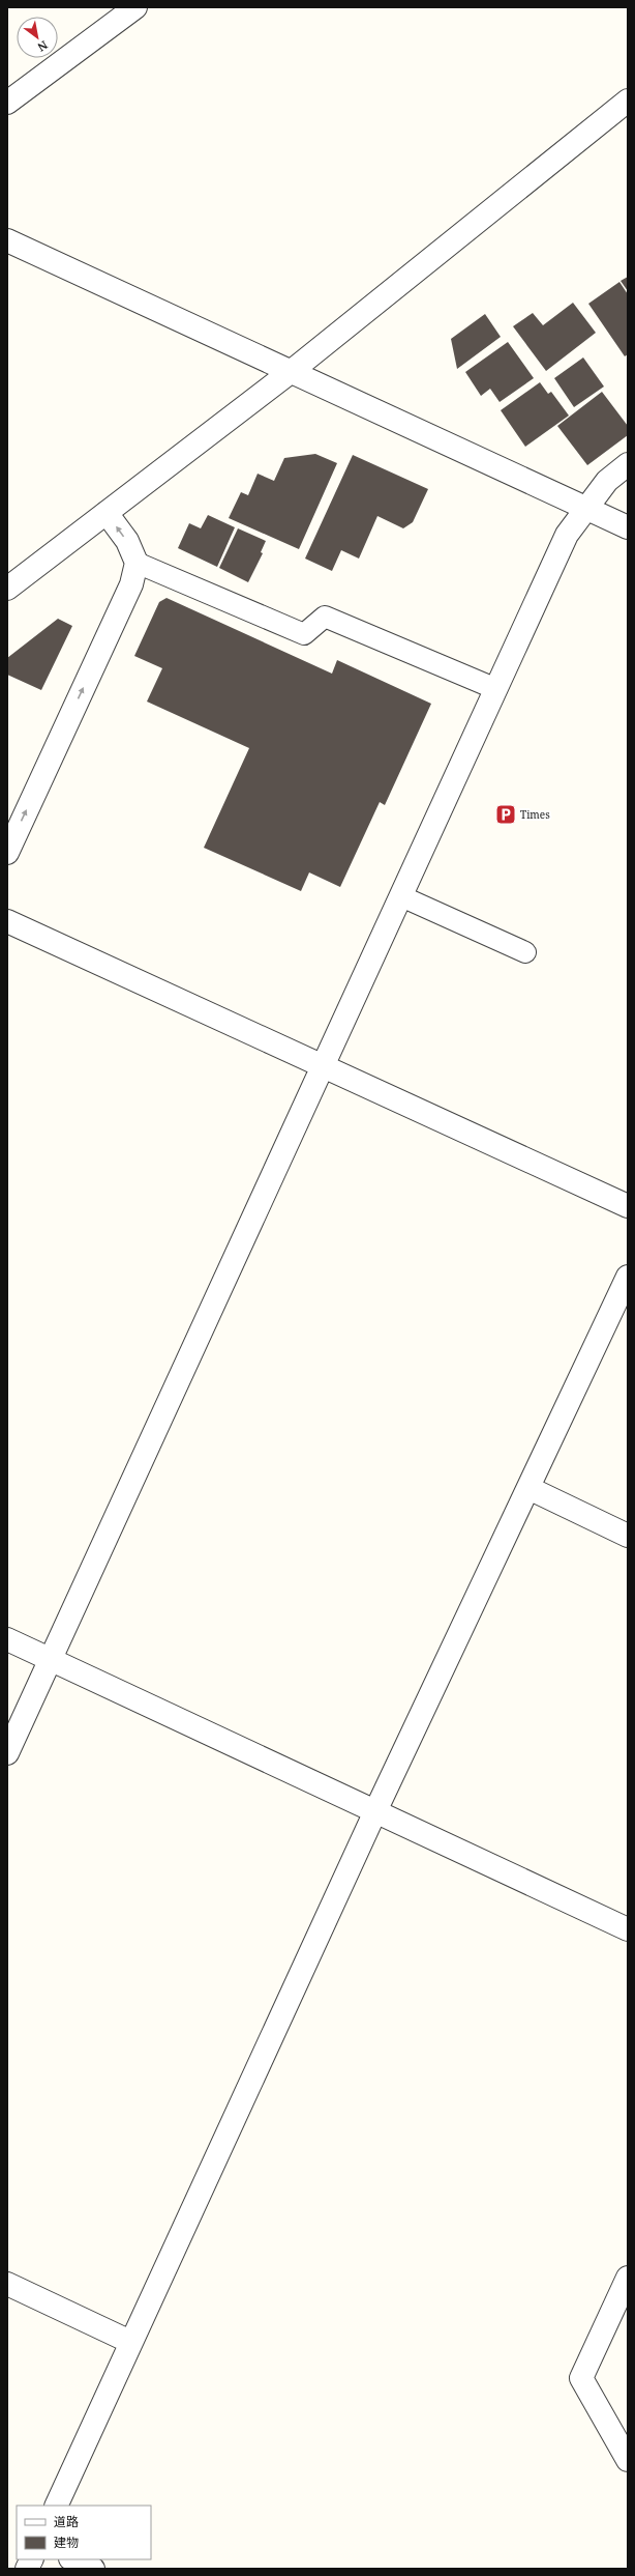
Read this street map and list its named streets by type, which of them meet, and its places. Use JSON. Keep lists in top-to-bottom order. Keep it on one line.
{"places":{"parking":["Times"]},"legend":["道路","建物"],"north":"bottom right"}
